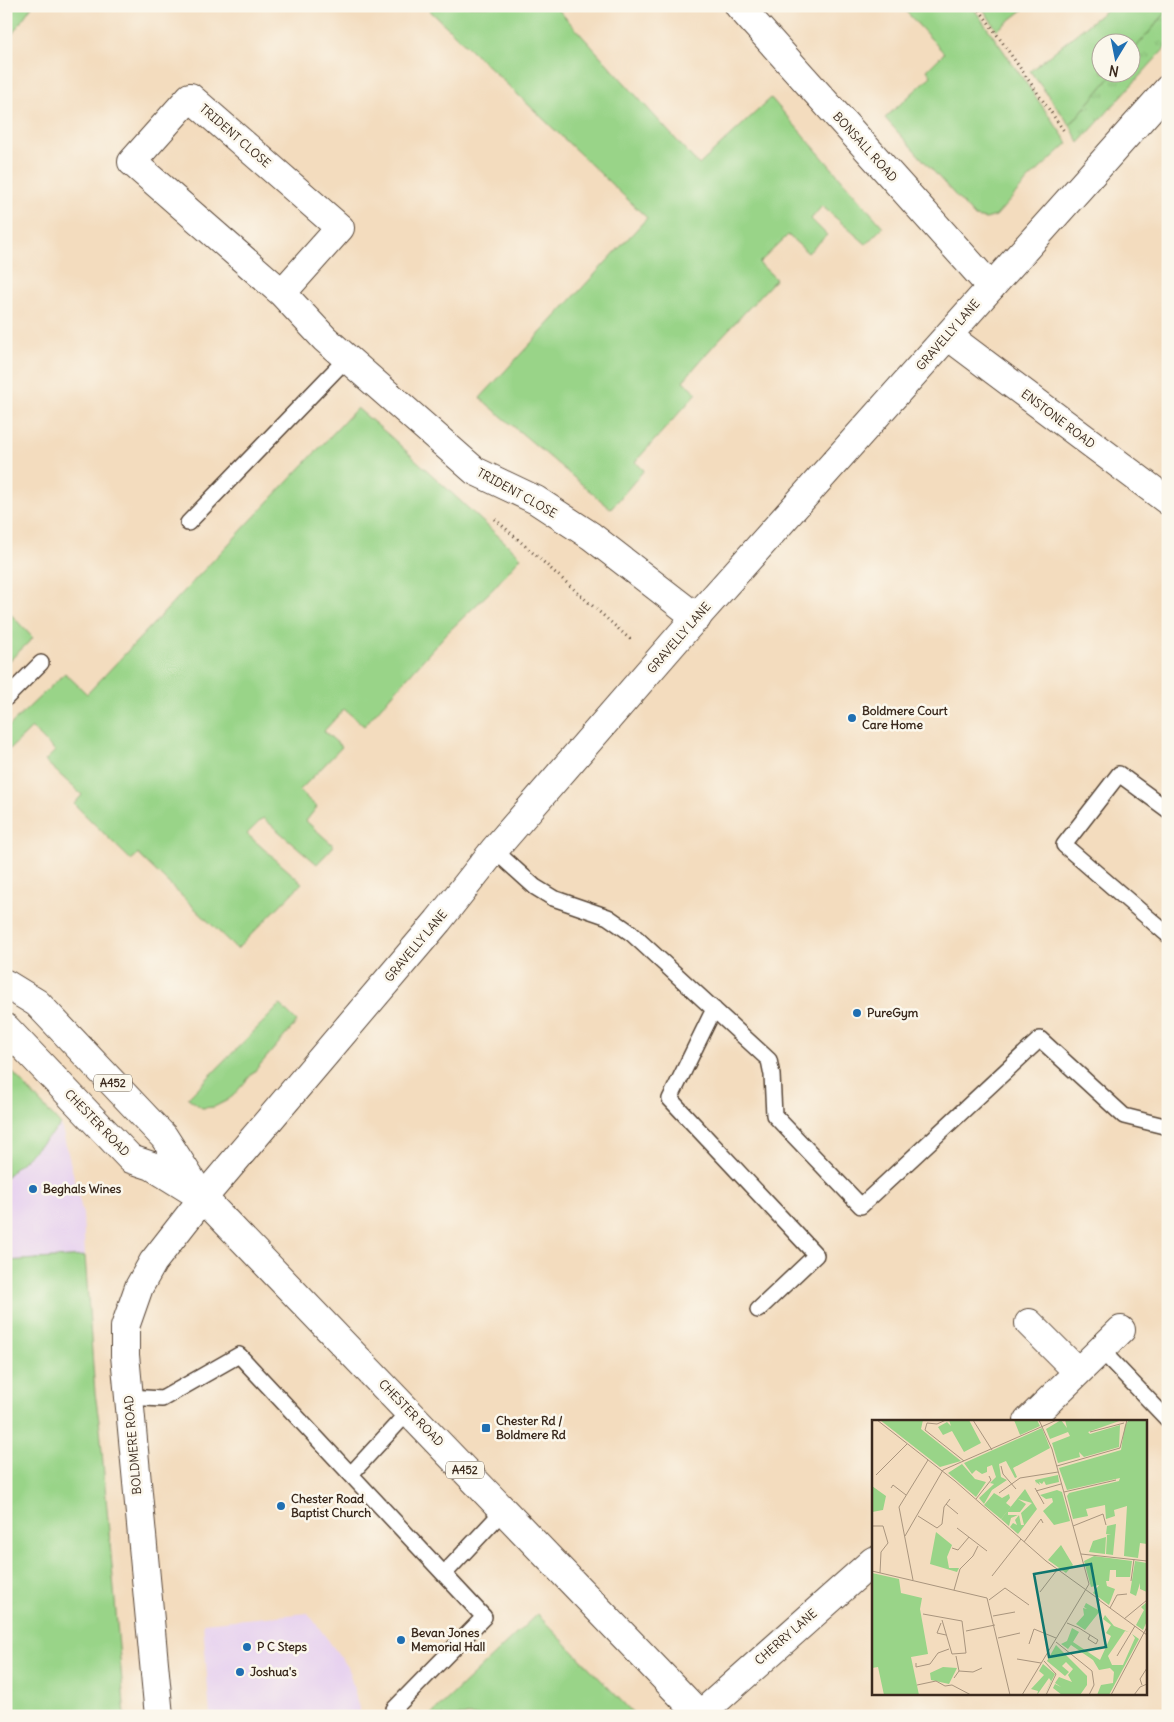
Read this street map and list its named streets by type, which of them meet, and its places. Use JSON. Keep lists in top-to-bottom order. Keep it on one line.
{"streets":{"main road":["TRIDENT CLOSE","BONSALL ROAD","GRAVELLY LANE","ENSTONE ROAD","A452","CHESTER ROAD","BOLDMERE ROAD","CHERRY LANE"]},"crossings":[["TRIDENT CLOSE","GRAVELLY LANE"],["BONSALL ROAD","GRAVELLY LANE"],["GRAVELLY LANE","ENSTONE ROAD"],["GRAVELLY LANE","CHESTER ROAD"],["GRAVELLY LANE","BOLDMERE ROAD"],["CHESTER ROAD","BOLDMERE ROAD"],["CHESTER ROAD","CHERRY LANE"]],"places":{"other":["Boldmere Court Care Home","PureGym","Beghals Wines","Chester Road Baptist Church","Bevan Jones Memorial Hall","P C Steps","Joshua's"],"transit":["Chester Rd / Boldmere Rd"]},"north":"bottom"}
